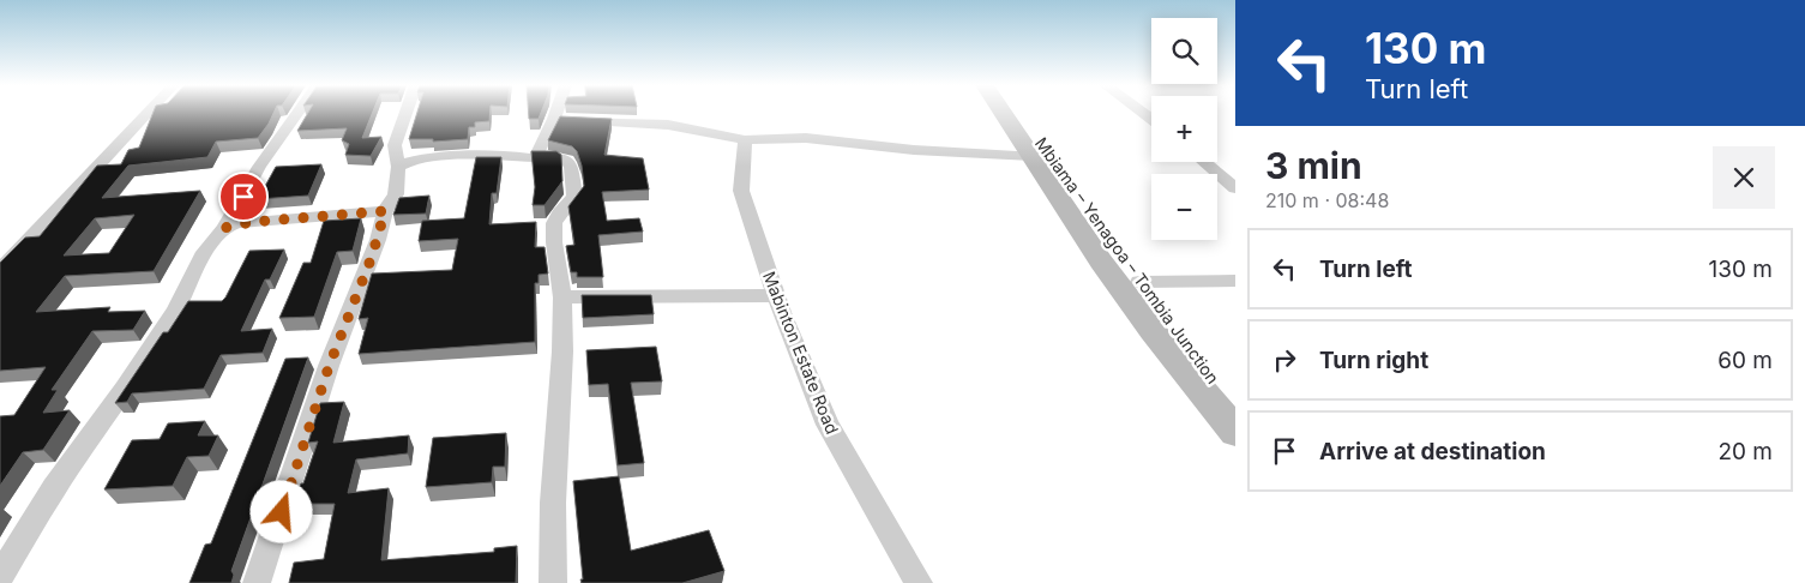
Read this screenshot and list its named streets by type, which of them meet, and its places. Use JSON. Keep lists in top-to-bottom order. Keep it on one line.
{"streets":{"main road":["Mbiama – Yenagoa – Tombia Junction"],"street":["Mabinton Estate Road"]},"page":{"turn":["130 m","Turn left"],"map_buttons":["+","−"],"heading":["3 min","210 m · 08:48"],"list":[{"name":"Turn left","value":"130 m"},{"name":"Turn right","value":"60 m"},{"name":"Arrive at destination","value":"20 m"}]}}
